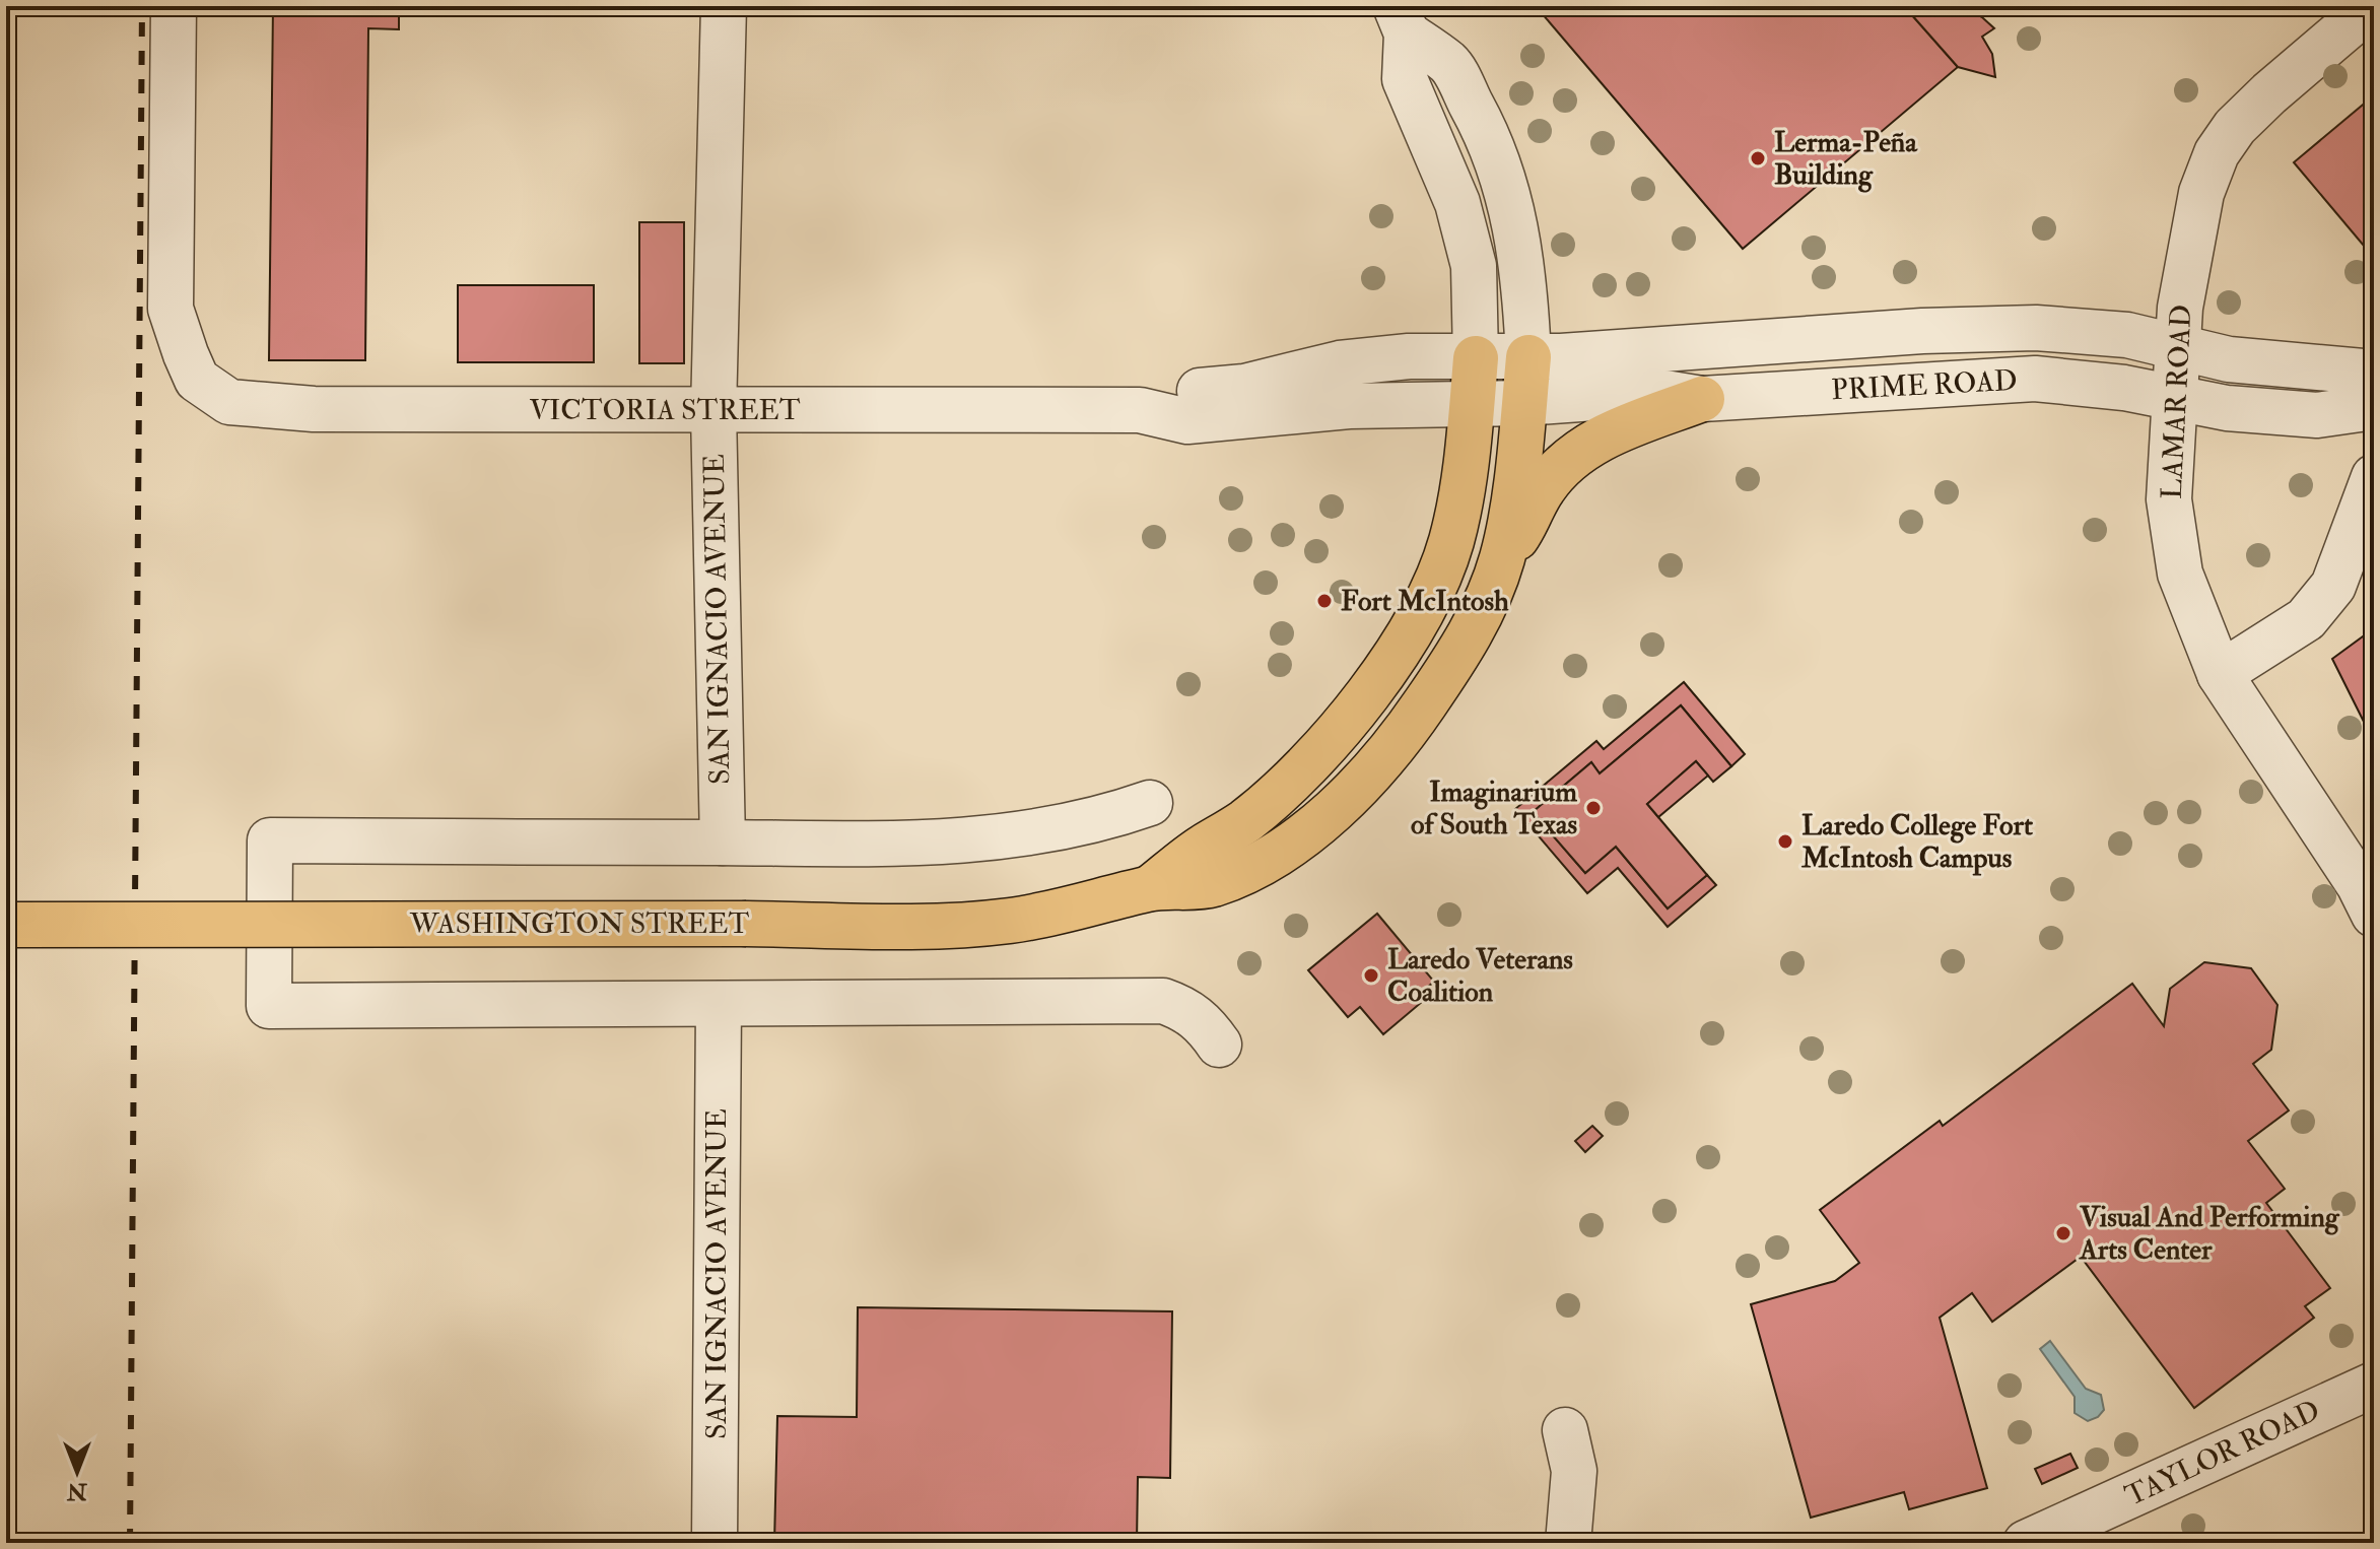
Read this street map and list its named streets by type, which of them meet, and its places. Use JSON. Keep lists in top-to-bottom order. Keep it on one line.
{"streets":{"main road":["WASHINGTON STREET"],"street":["PRIME ROAD","LAMAR ROAD","VICTORIA STREET","SAN IGNACIO AVENUE","TAYLOR ROAD"]},"crossings":[["PRIME ROAD","LAMAR ROAD"],["PRIME ROAD","VICTORIA STREET"],["VICTORIA STREET","SAN IGNACIO AVENUE"]],"places":["Lerma-Peña Building","Fort McIntosh","Imaginarium of South Texas","Laredo College Fort McIntosh Campus","Laredo Veterans Coalition","Visual And Performing Arts Center"],"north":"bottom"}
